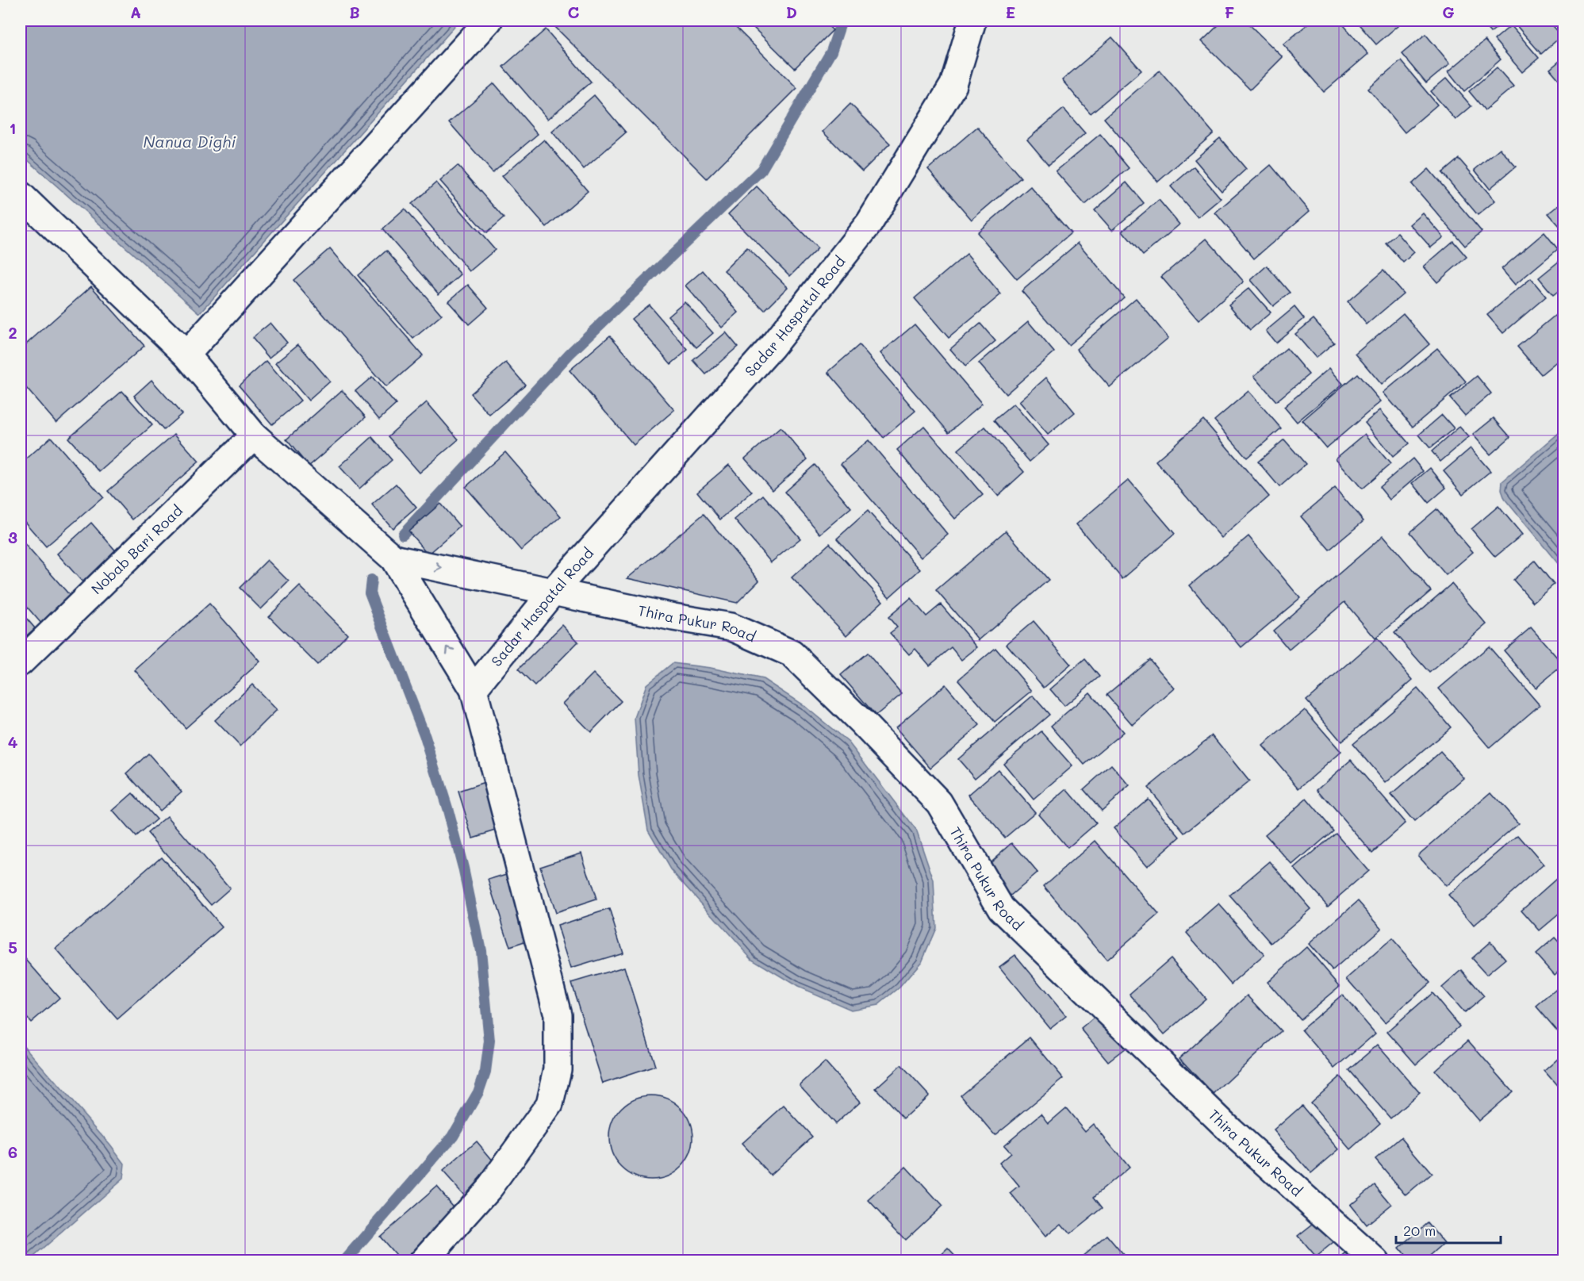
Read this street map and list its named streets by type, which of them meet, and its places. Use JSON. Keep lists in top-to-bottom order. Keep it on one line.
{"streets":{"street":["Sadar Haspatal Road","Nobab Bari Road","Thira Pukur Road"]},"crossings":[["Sadar Haspatal Road","Thira Pukur Road"]],"water":["Nanua Dighi"],"scale_bar":"20 m","grid":{"columns":["A","B","C","D","E","F","G"],"rows":["1","2","3","4","5","6"]}}
